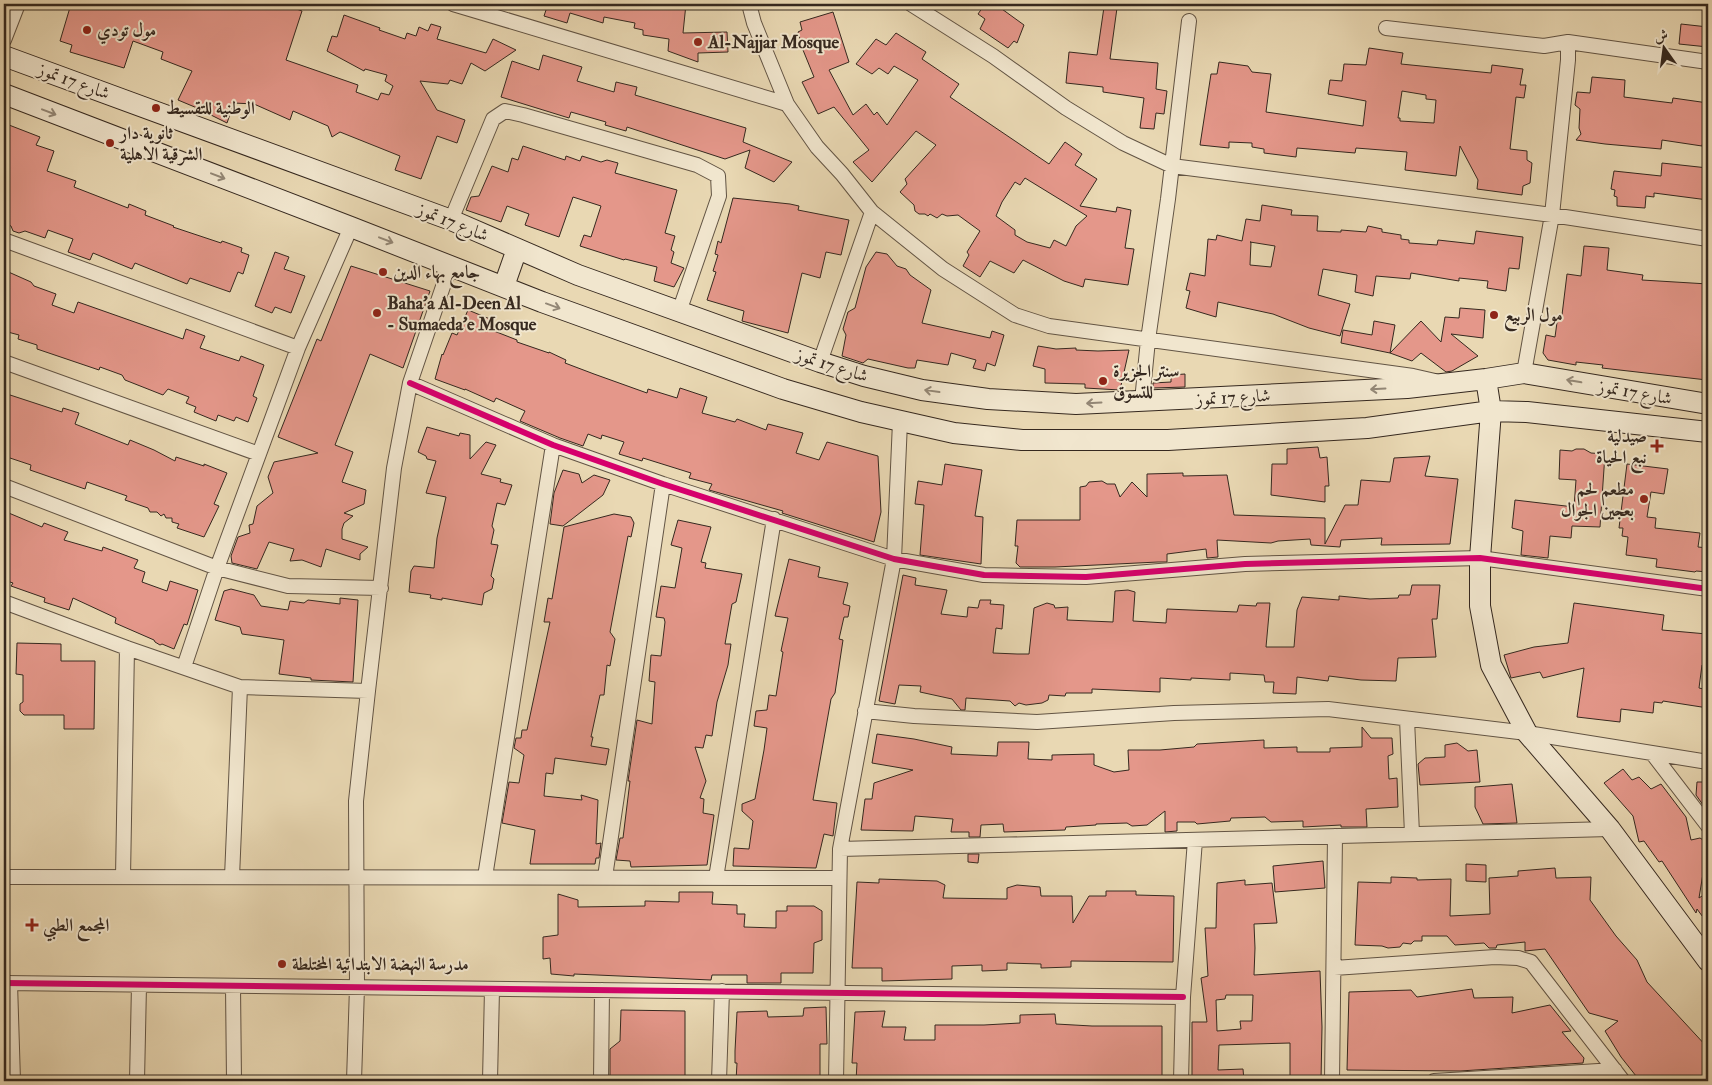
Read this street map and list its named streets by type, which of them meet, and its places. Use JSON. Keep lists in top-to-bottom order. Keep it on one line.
{"streets":{"main road":["شارع 17 تموز"]},"places":{"other":["مول تودي","Al-Najjar Mosque","الوطنية للتقسيط","ثانوية دار الشرقية الاهلية","جامع بهاء الدين","Baha'a Al-Deen Al - Sumaeda'e Mosque","مول الربيع","سنتر الجزيرة للتسوق","مطعم لحم بعجين الجوال","مدرسة النهضة الابتدائية المختلطة"],"health":["صيدلية نبع الحياة","المجمع الطبي"]},"north":"top"}
